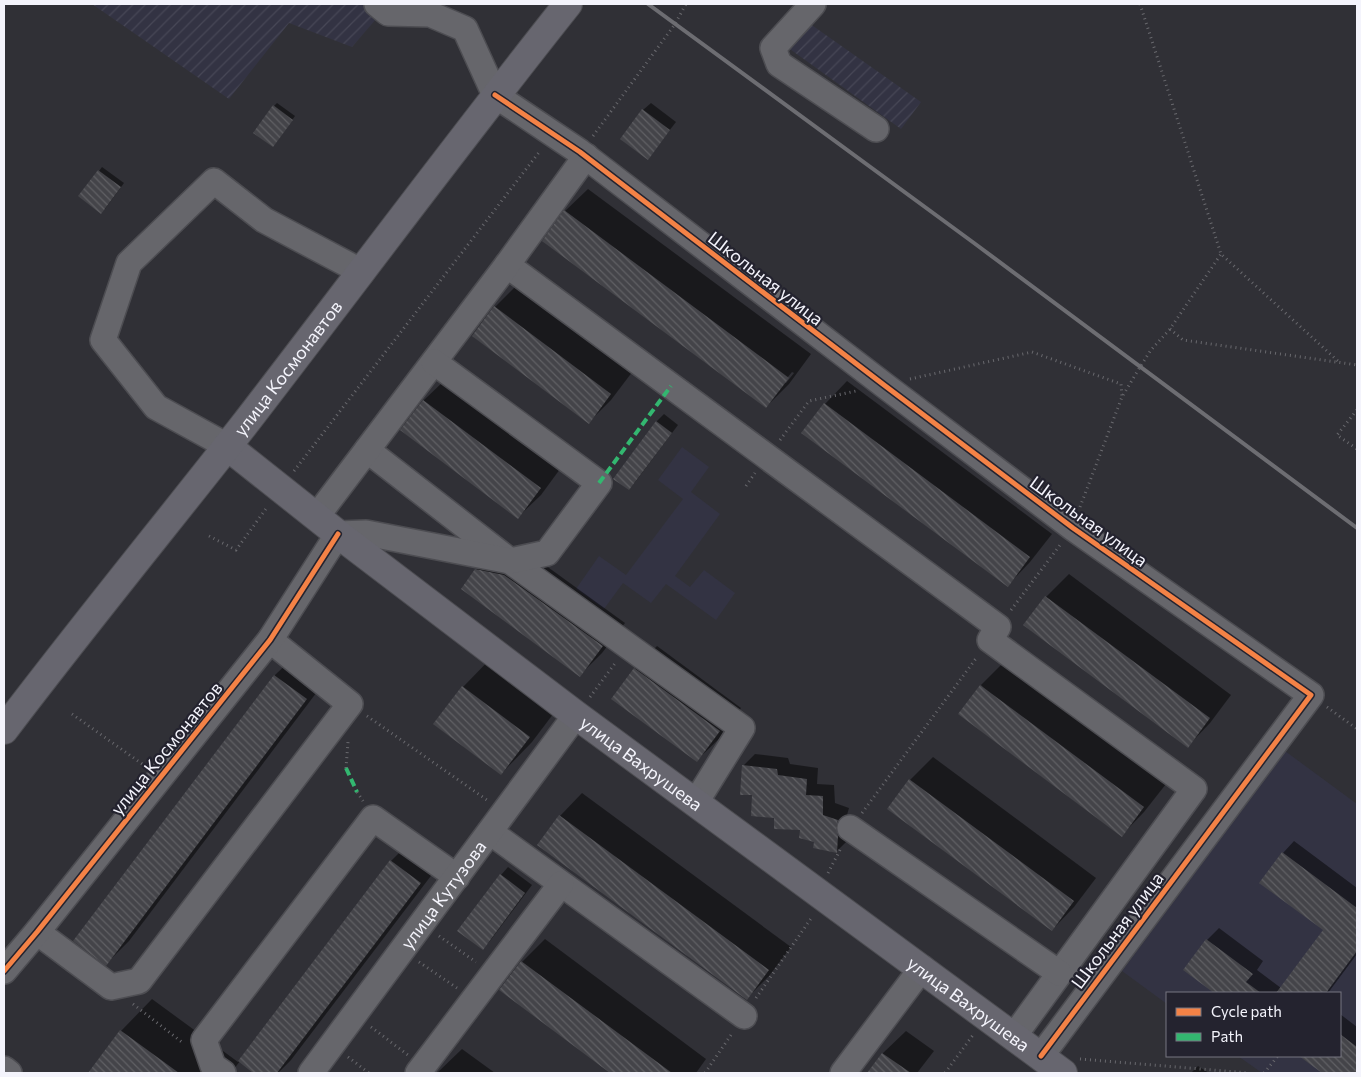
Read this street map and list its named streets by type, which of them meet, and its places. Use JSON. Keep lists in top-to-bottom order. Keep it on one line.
{"streets":{"main road":["улица Космонавтов","улица Вахрушева"],"street":["Школьная улица","улица Кутузова"]},"crossings":[["Школьная улица","улица Космонавтов"],["Школьная улица","улица Вахрушева"],["улица Космонавтов","улица Вахрушева"],["улица Вахрушева","улица Кутузова"]],"legend":["Cycle path","Path"]}
